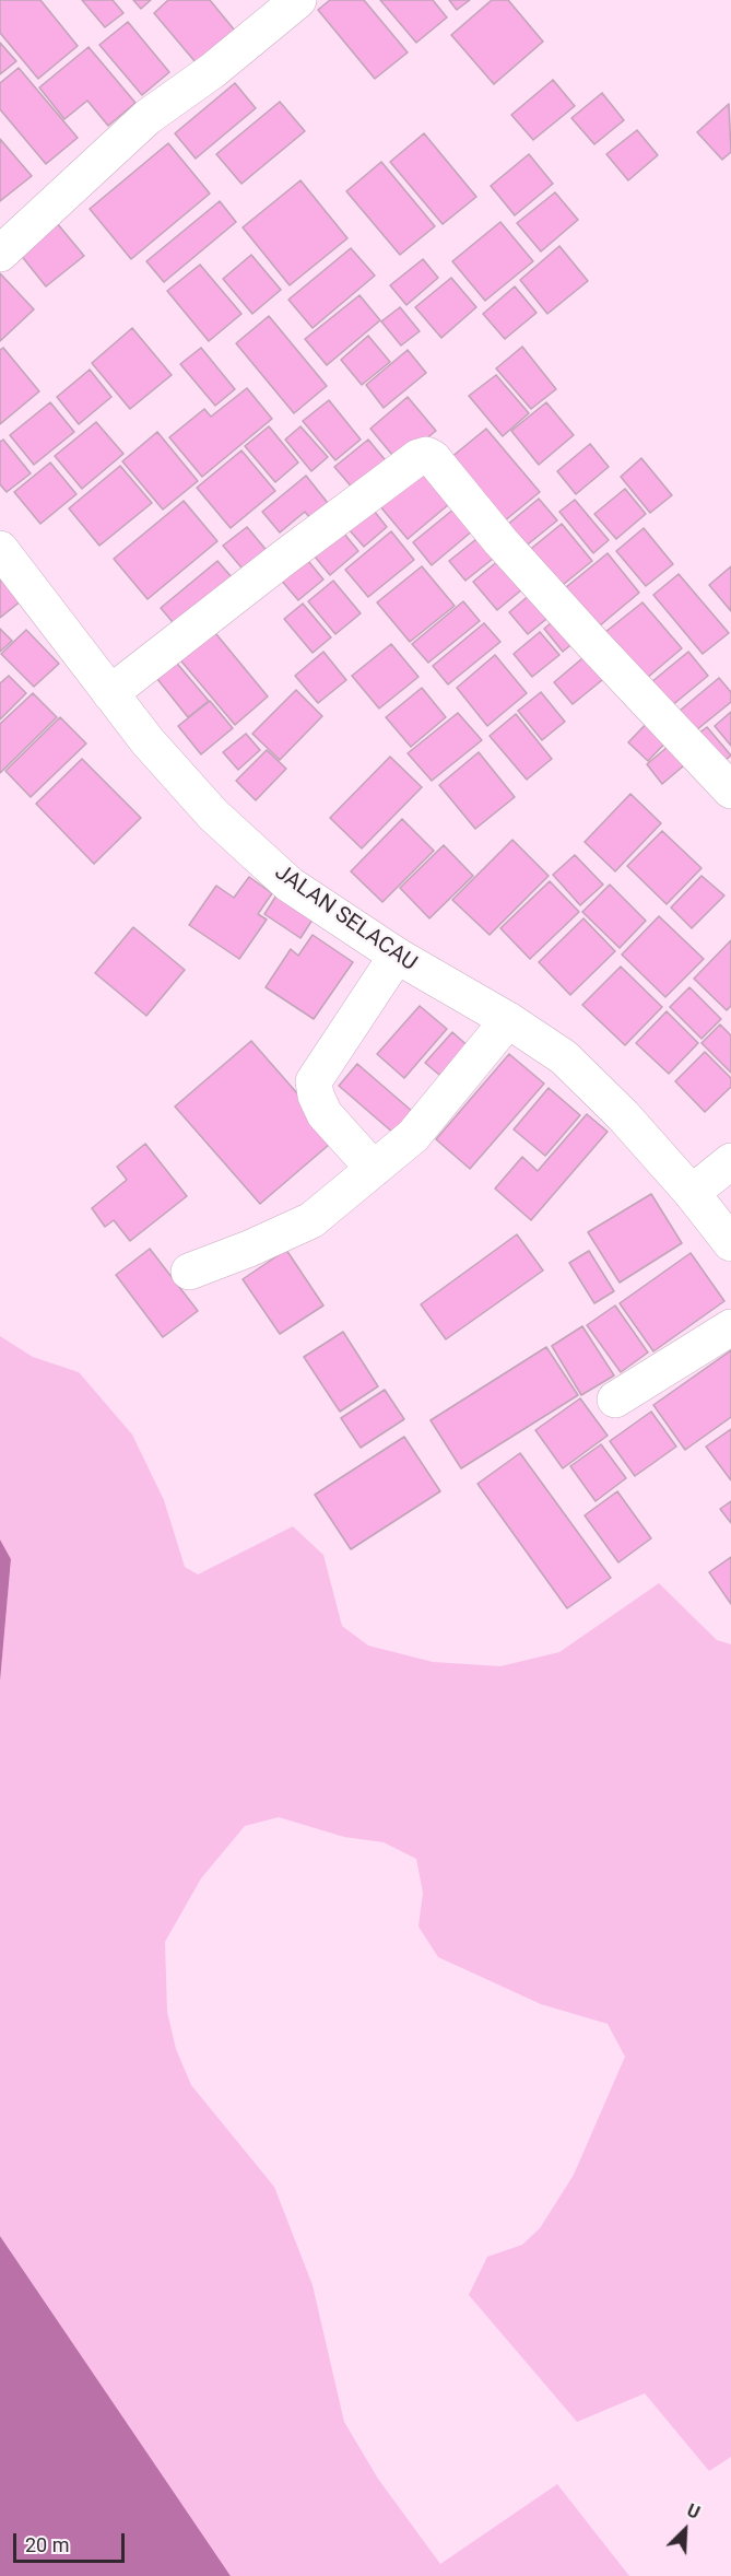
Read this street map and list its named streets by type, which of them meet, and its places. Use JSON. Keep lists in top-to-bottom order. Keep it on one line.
{"streets":{"street":["JALAN SELACAU"]},"scale_bar":"20 m","north":"top right"}
